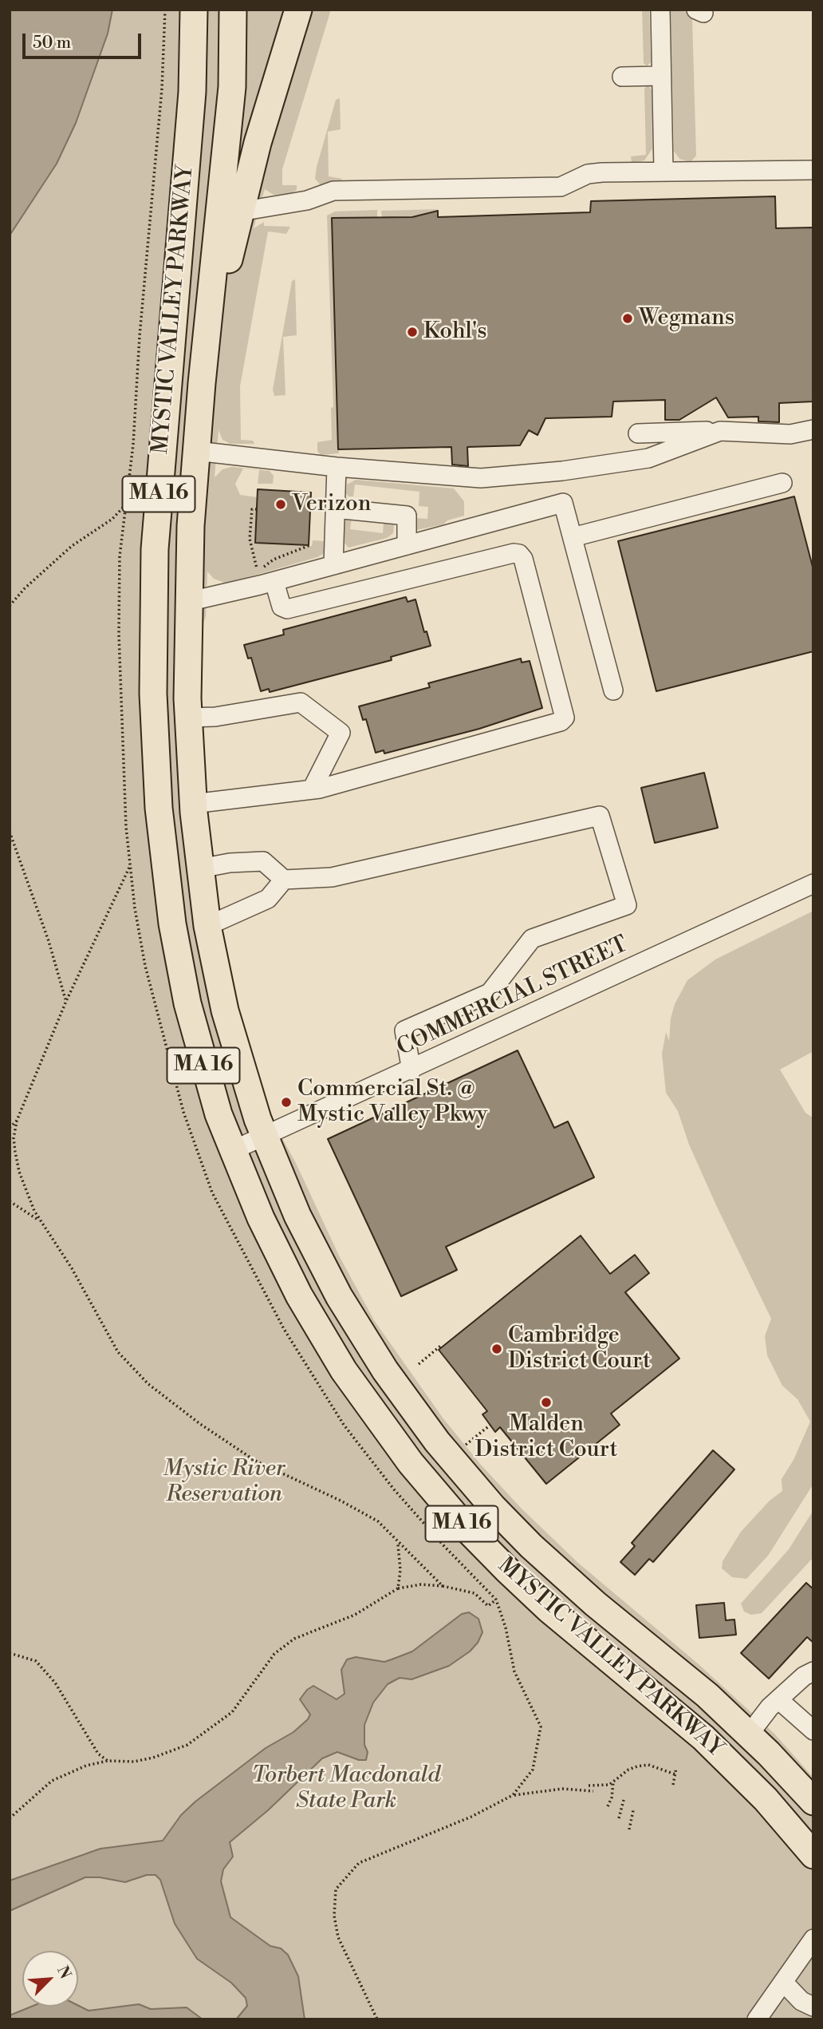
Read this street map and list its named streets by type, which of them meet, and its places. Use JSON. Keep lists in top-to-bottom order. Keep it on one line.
{"streets":{"highway":["MYSTIC VALLEY PARKWAY","MA 16"],"street":["COMMERCIAL STREET"]},"crossings":[["MYSTIC VALLEY PARKWAY","COMMERCIAL STREET"]],"parks":["Mystic River Reservation","Torbert Macdonald State Park"],"places":["Wegmans","Kohl's","Verizon","Commercial St. @ Mystic Valley Pkwy","Cambridge District Court","Malden District Court"],"scale_bar":"50 m","north":"top right"}
